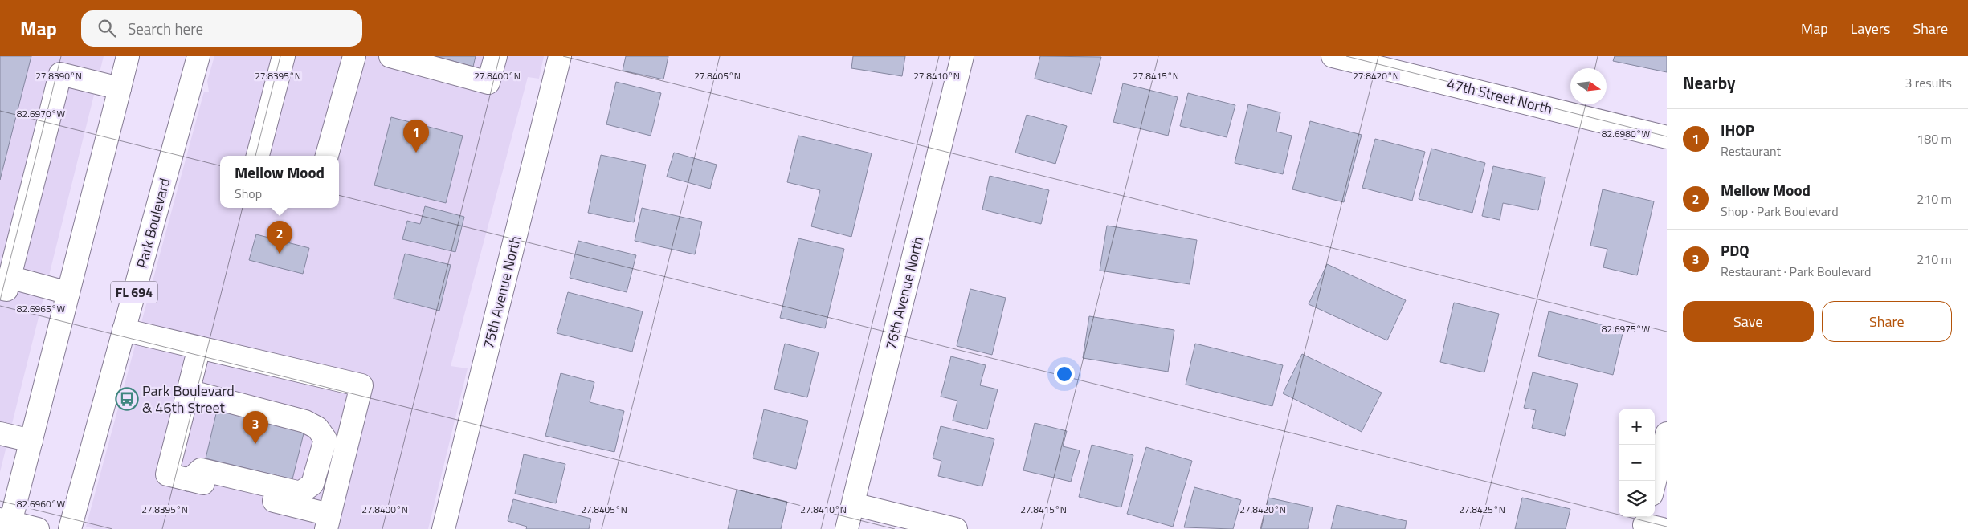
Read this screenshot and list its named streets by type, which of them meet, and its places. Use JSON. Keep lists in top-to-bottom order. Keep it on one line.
{"streets":{"street":["47th Street North","Park Boulevard","FL 694","75th Avenue North","76th Avenue North"]},"places":{"bus stop":["Park Boulevard & 46th Street"]},"north":"right","page":{"header":"Map","search":"Search here","nav":["Map","Layers","Share"],"heading":["Nearby","3 results"],"list":[{"mark":"1","name":"IHOP","note":"Restaurant","value":"180 m"},{"mark":"2","name":"Mellow Mood","note":"Shop · Park Boulevard","value":"210 m"},{"mark":"3","name":"PDQ","note":"Restaurant · Park Boulevard","value":"210 m"}],"pins":["1","2","3"],"popup":["Mellow Mood","Shop"],"buttons":["Save","Share"],"map_buttons":["+","−"]},"coordinates":["27.8390°N","27.8395°N","27.8400°N","27.8405°N","27.8410°N","27.8415°N","27.8420°N","82.6970°W","82.6980°W","82.6965°W","82.6975°W","82.6960°W","27.8425°N"]}
